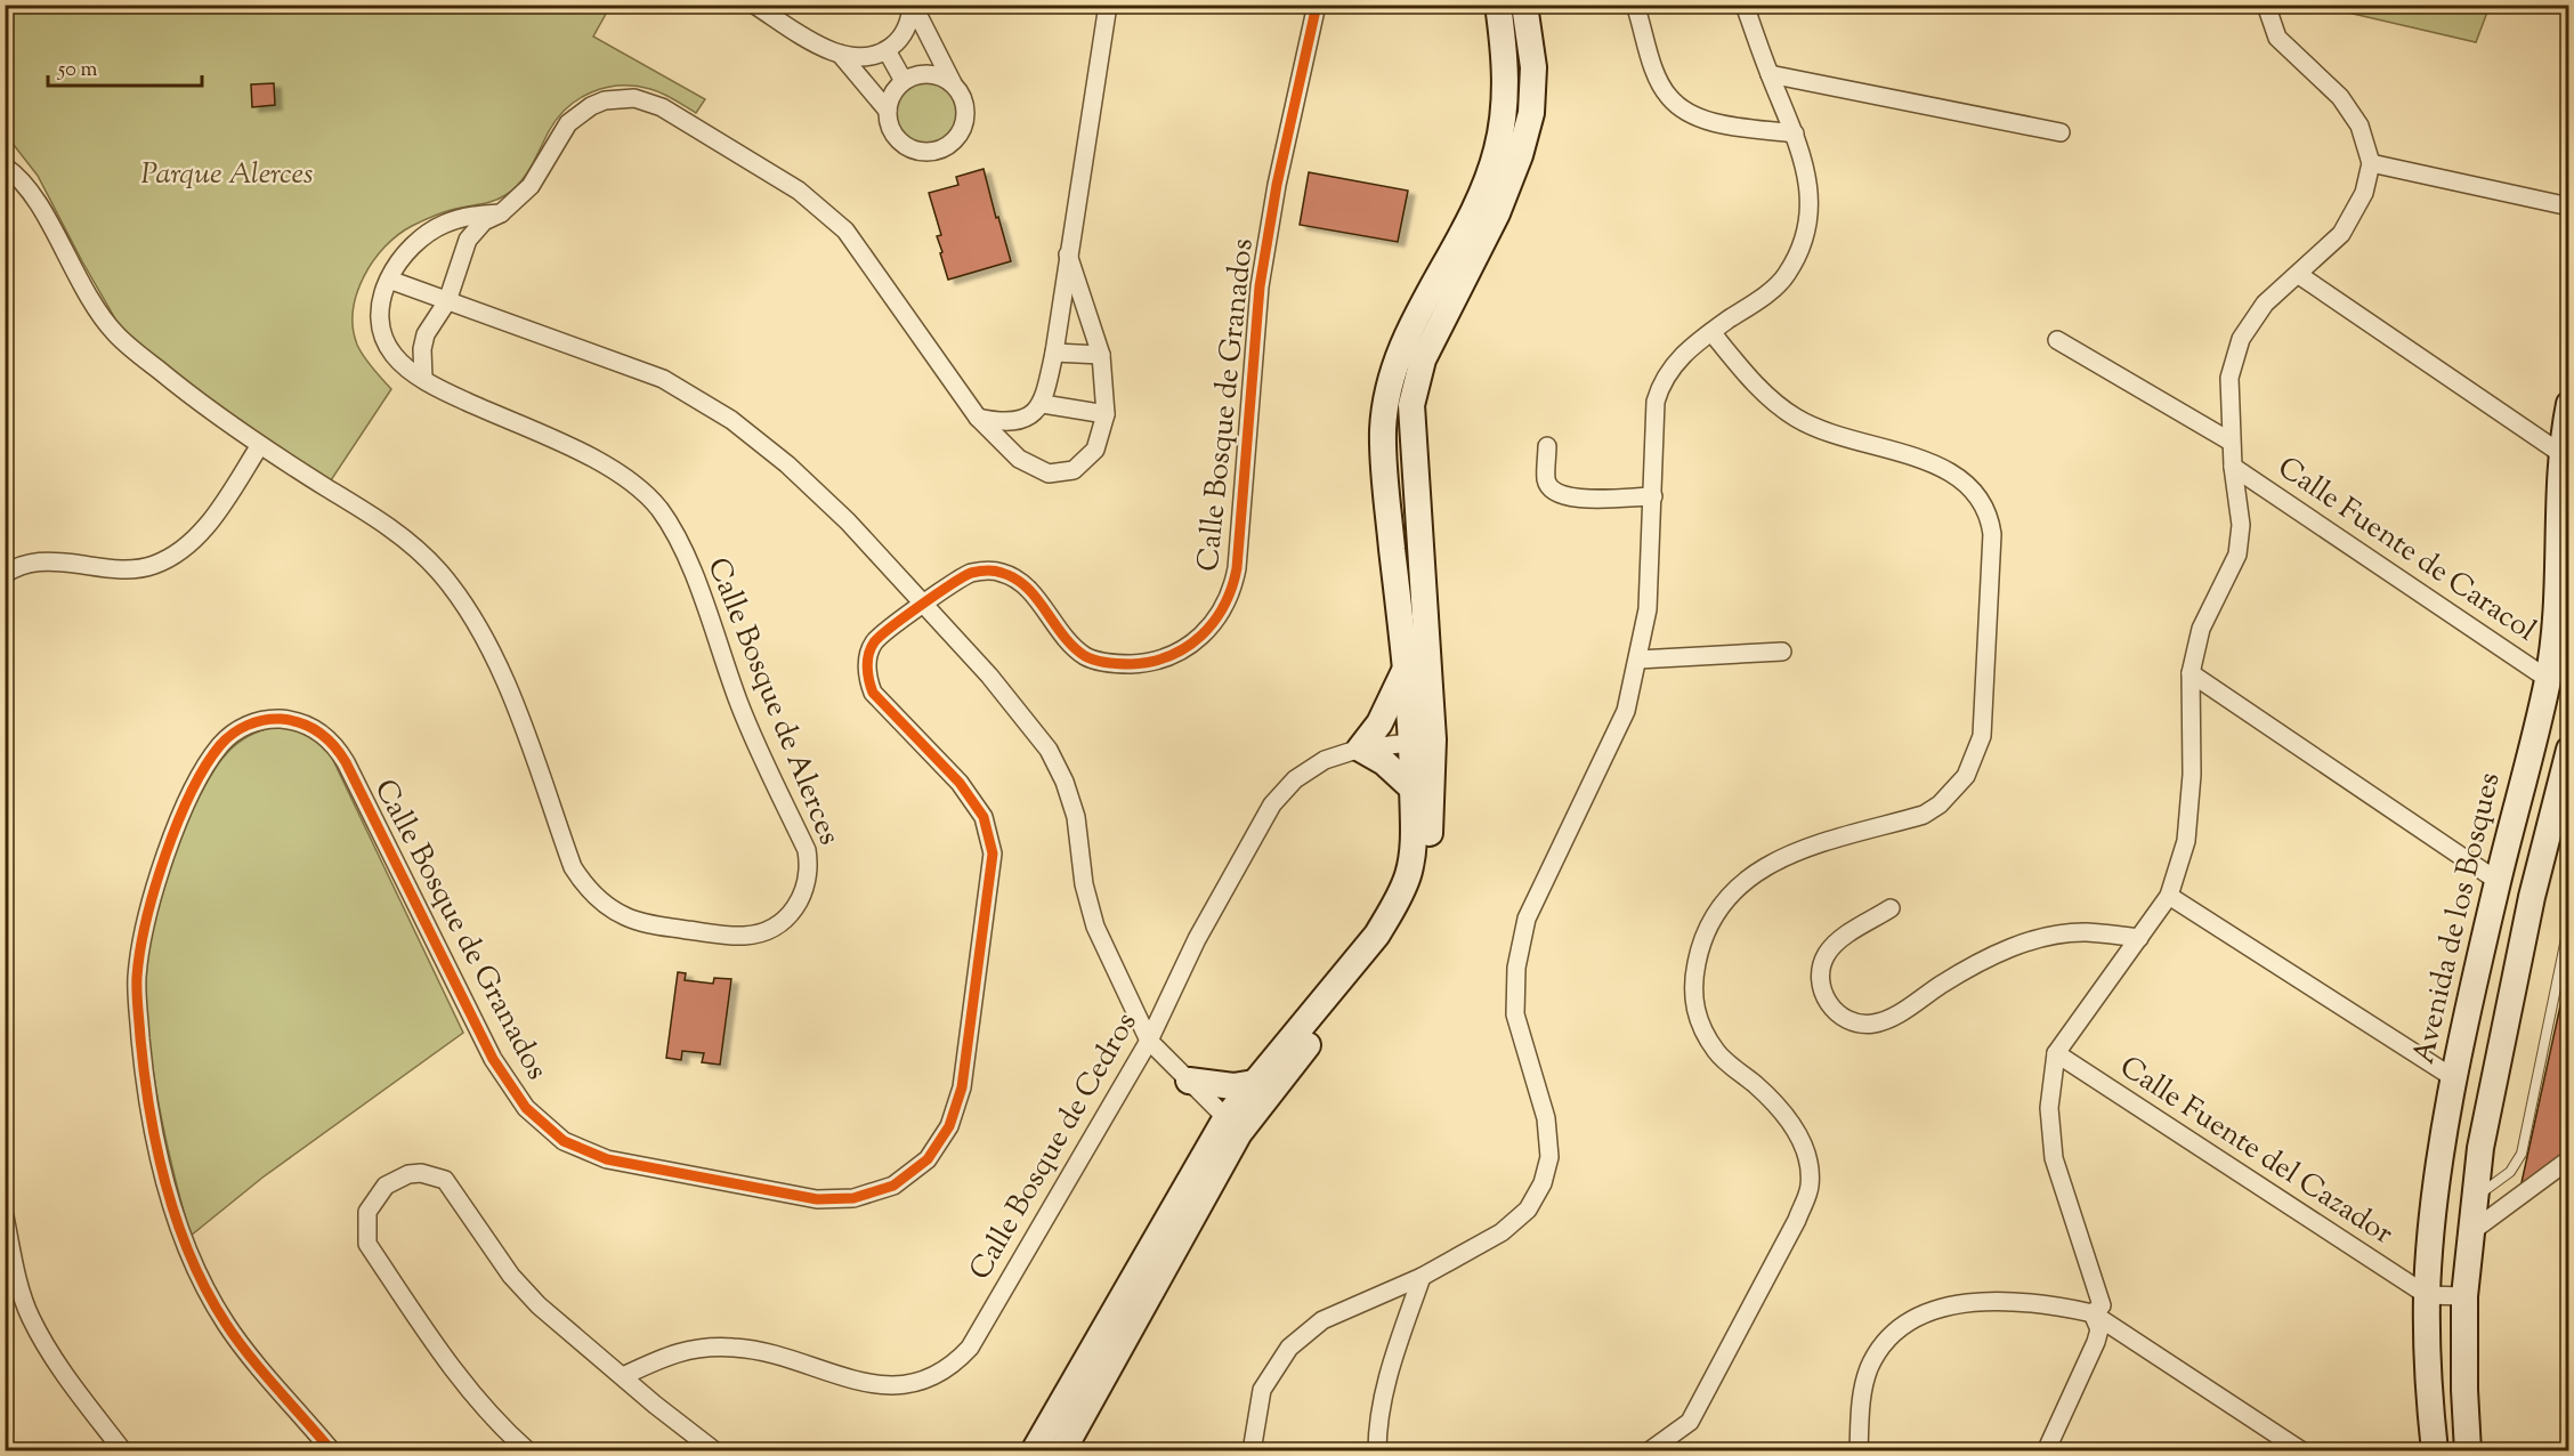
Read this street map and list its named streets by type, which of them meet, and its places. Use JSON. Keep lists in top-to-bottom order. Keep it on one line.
{"streets":{"street":["Calle Bosque de Granados","Calle Fuente de Caracol","Calle Bosque de Alerces","Avenida de los Bosques","Calle Bosque de Cedros","Calle Fuente del Cazador"]},"crossings":[["Calle Fuente de Caracol","Avenida de los Bosques"],["Avenida de los Bosques","Calle Fuente del Cazador"]],"parks":["Parque Alerces"],"scale_bar":"50 m"}
